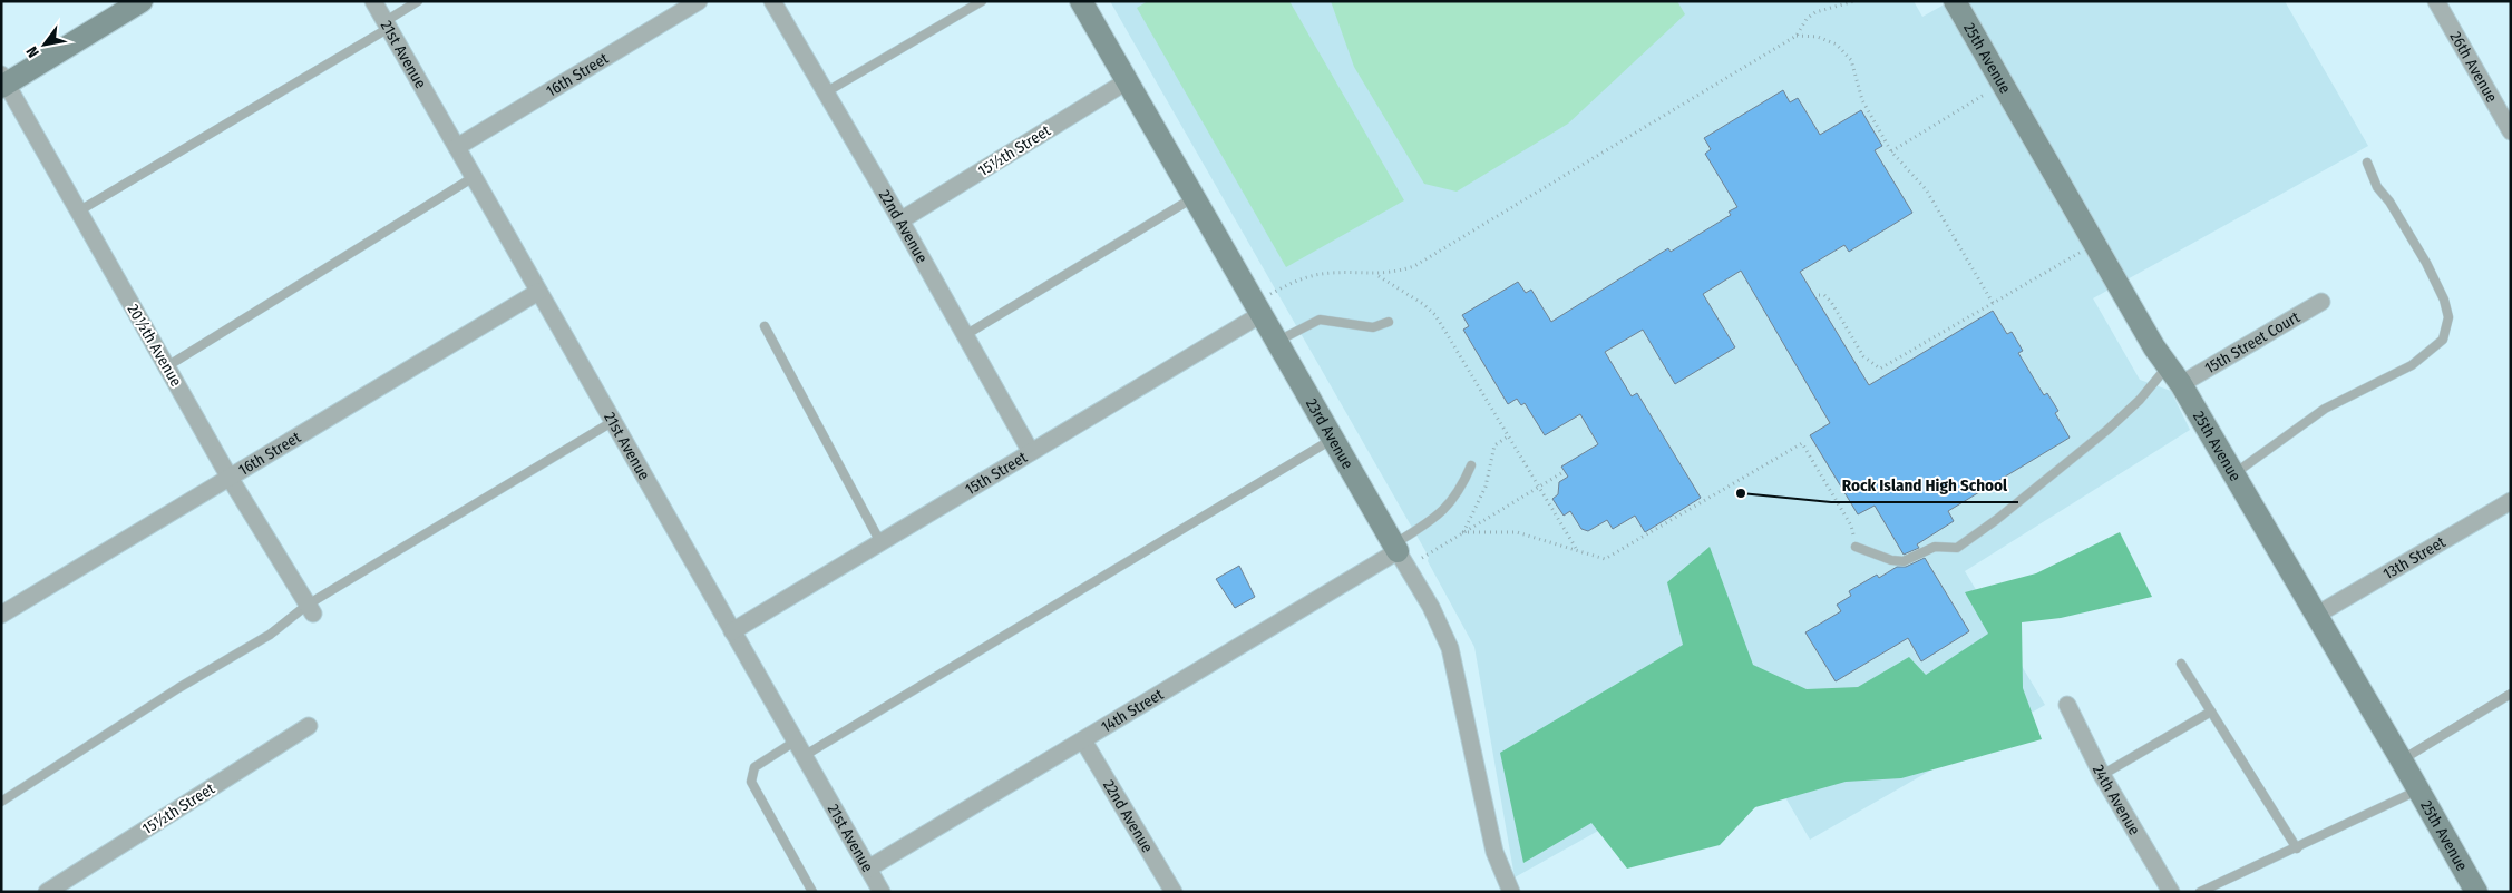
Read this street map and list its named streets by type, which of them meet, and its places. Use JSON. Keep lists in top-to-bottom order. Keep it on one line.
{"streets":{"street":["21st Avenue","25th Avenue","26th Avenue","16th Street","15½th Street","22nd Avenue","15th Street Court","20½th Avenue","23rd Avenue","15th Street","13th Street","14th Street","24th Avenue"]},"crossings":[["21st Avenue","16th Street"],["21st Avenue","15th Street"],["21st Avenue","14th Street"],["25th Avenue","15th Street Court"],["25th Avenue","13th Street"],["16th Street","20½th Avenue"],["15½th Street","22nd Avenue"],["15½th Street","23rd Avenue"],["22nd Avenue","15th Street"],["22nd Avenue","14th Street"],["23rd Avenue","15th Street"],["23rd Avenue","14th Street"]],"places":["Rock Island High School"],"north":"bottom left"}
